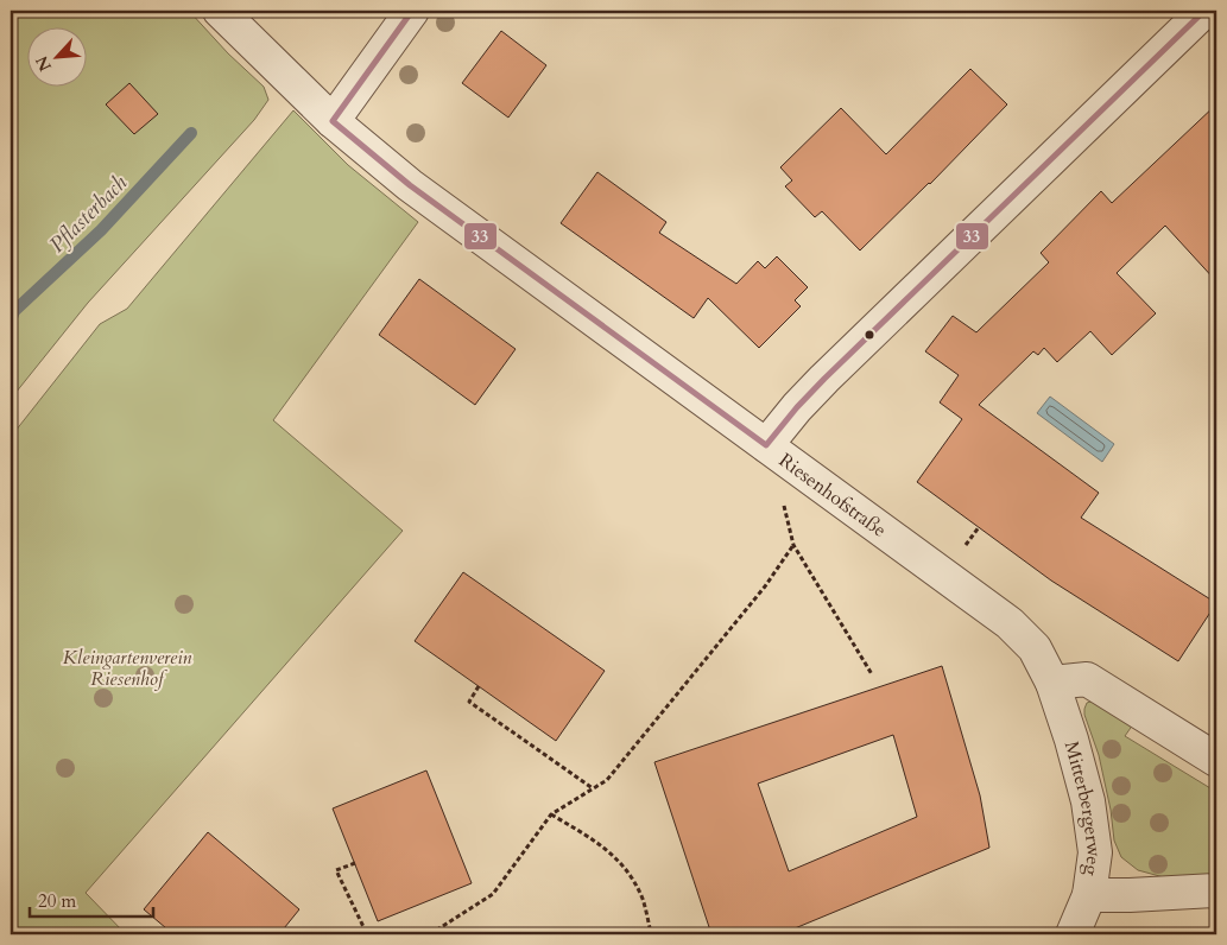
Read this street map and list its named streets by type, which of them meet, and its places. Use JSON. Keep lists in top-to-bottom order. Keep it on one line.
{"streets":{"street":["Riesenhofstraße","Mitterbergerweg"]},"crossings":[["Riesenhofstraße","Mitterbergerweg"]],"water":["Pflasterbach"],"parks":["Kleingartenverein Riesenhof"],"lines":["transit line 33"],"scale_bar":"20 m","north":"bottom left"}
